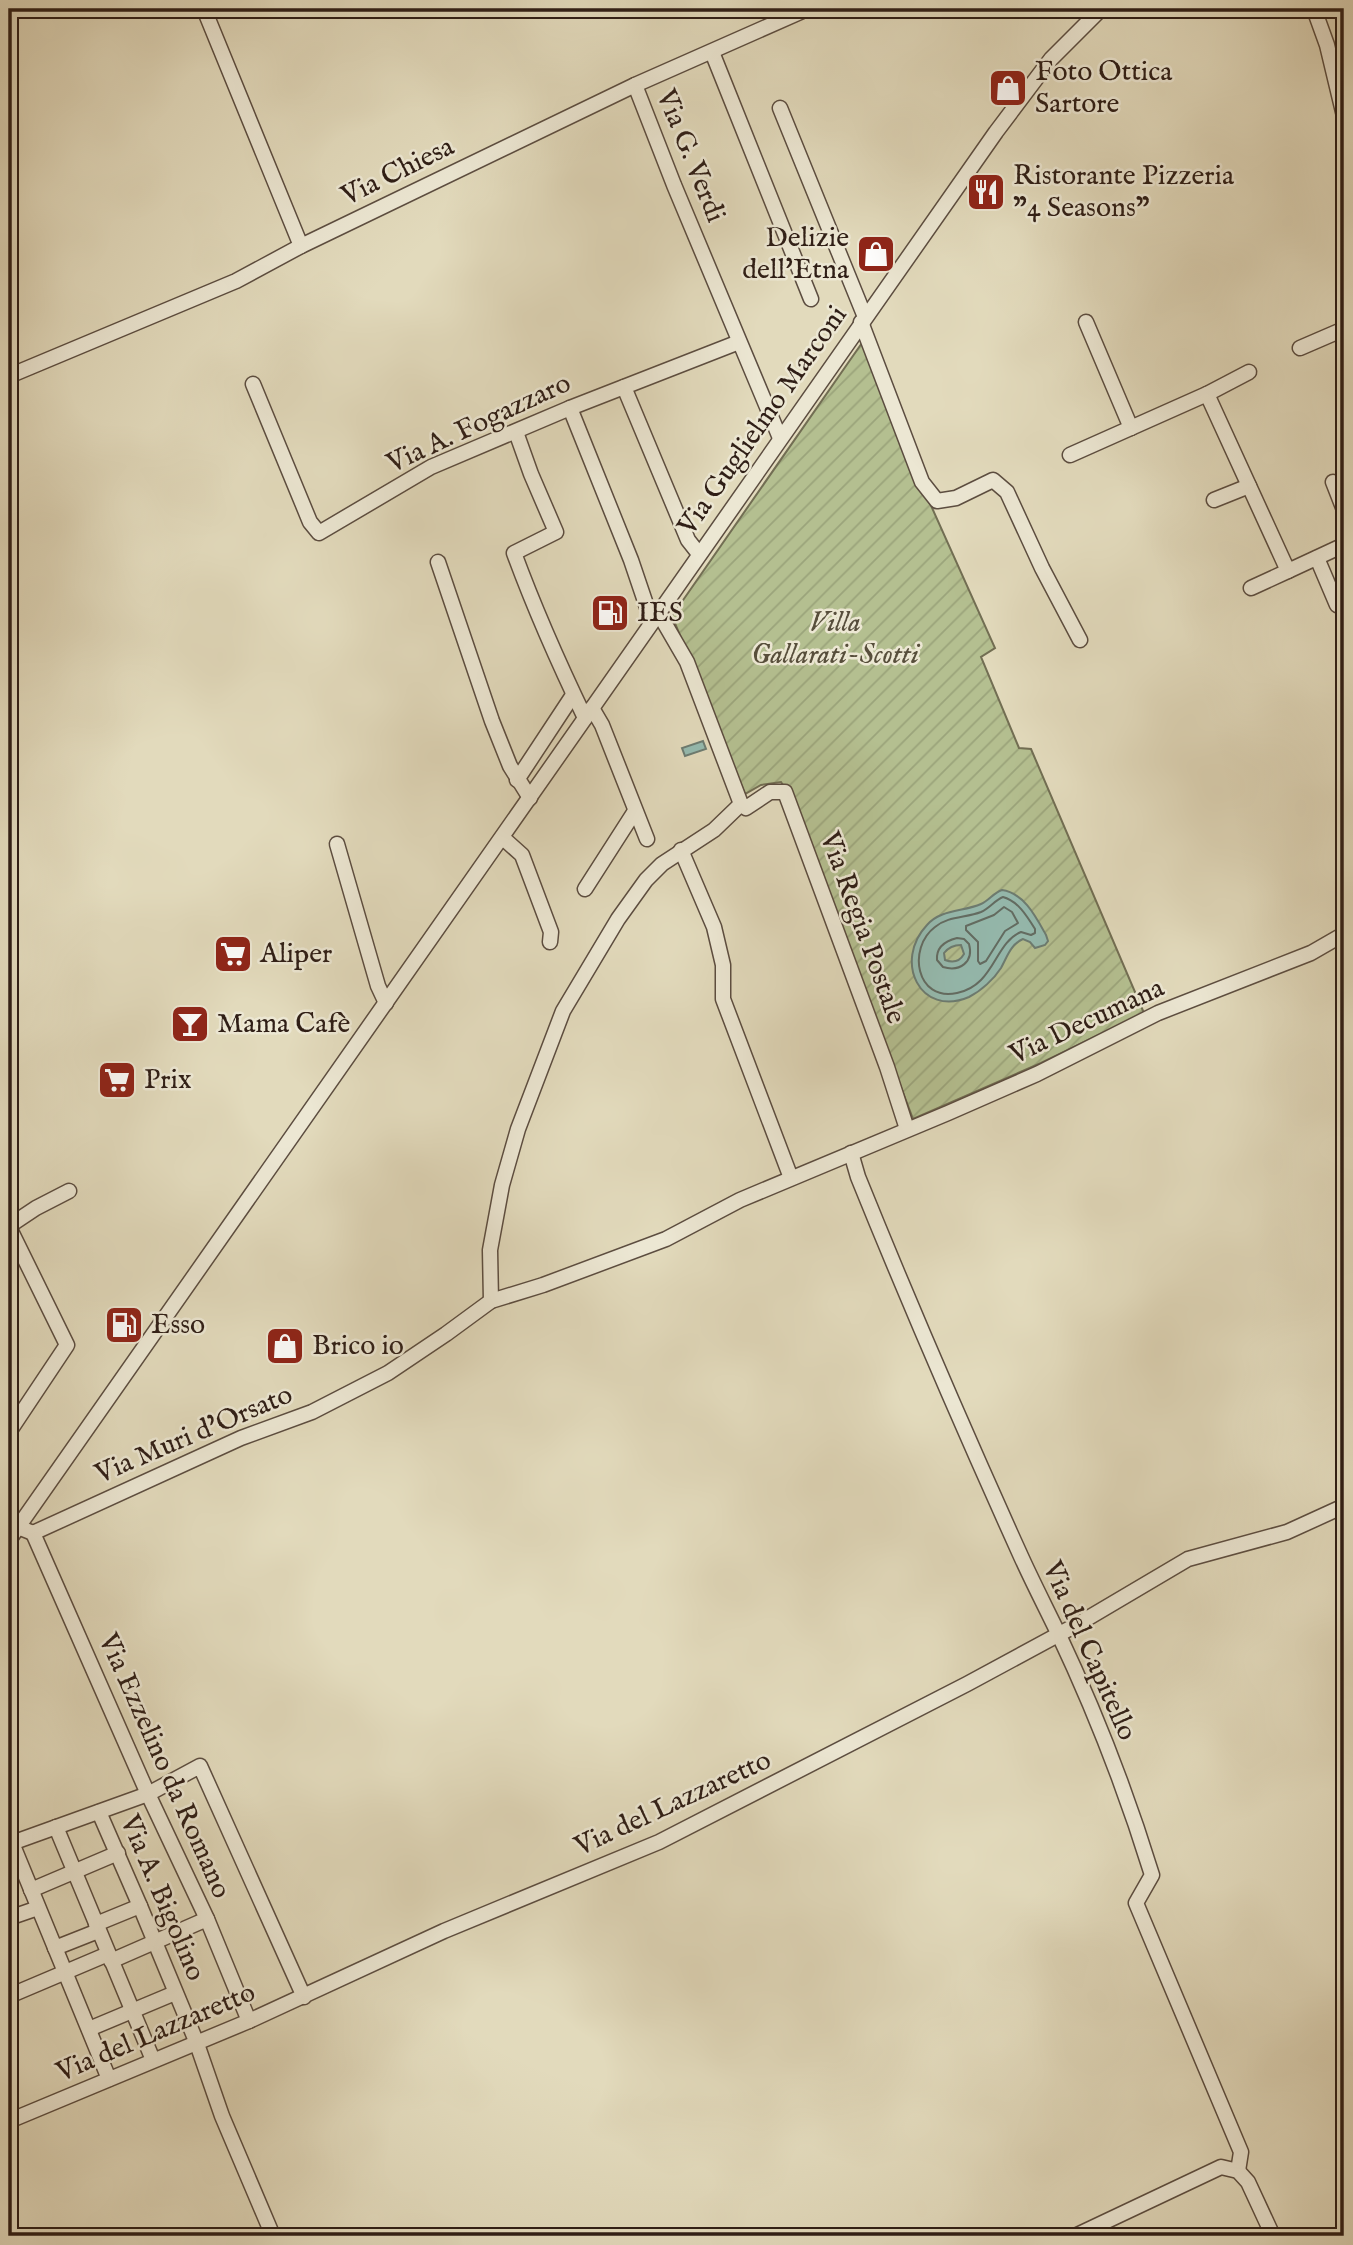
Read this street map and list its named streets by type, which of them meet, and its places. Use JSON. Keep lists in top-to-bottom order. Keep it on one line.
{"streets":{"street":["Via G. Verdi","Via Chiesa","Via Guglielmo Marconi","Via A. Fogazzaro","Via Regia Postale","Via Decumana","Via Muri d'Orsato","Via del Capitello","Via Ezzelino da Romano","Via del Lazzaretto","Via A. Bigolino"]},"crossings":[["Via G. Verdi","Via Chiesa"],["Via G. Verdi","Via Guglielmo Marconi"],["Via G. Verdi","Via A. Fogazzaro"],["Via Regia Postale","Via Decumana"],["Via Regia Postale","Via Muri d'Orsato"],["Via Decumana","Via Muri d'Orsato"],["Via Decumana","Via del Capitello"],["Via Muri d'Orsato","Via Ezzelino da Romano"],["Via del Capitello","Via del Lazzaretto"],["Via Ezzelino da Romano","Via del Lazzaretto"],["Via del Lazzaretto","Via A. Bigolino"]],"parks":["Villa Gallarati-Scotti"],"places":{"shop":["Foto Ottica Sartore","Delizie dell'Etna","Brico io"],"restaurant":["Ristorante Pizzeria \"4 Seasons\""],"fuel station":["IES","Esso"],"supermarket":["Aliper","Prix"],"bar":["Mama Cafè"]}}
